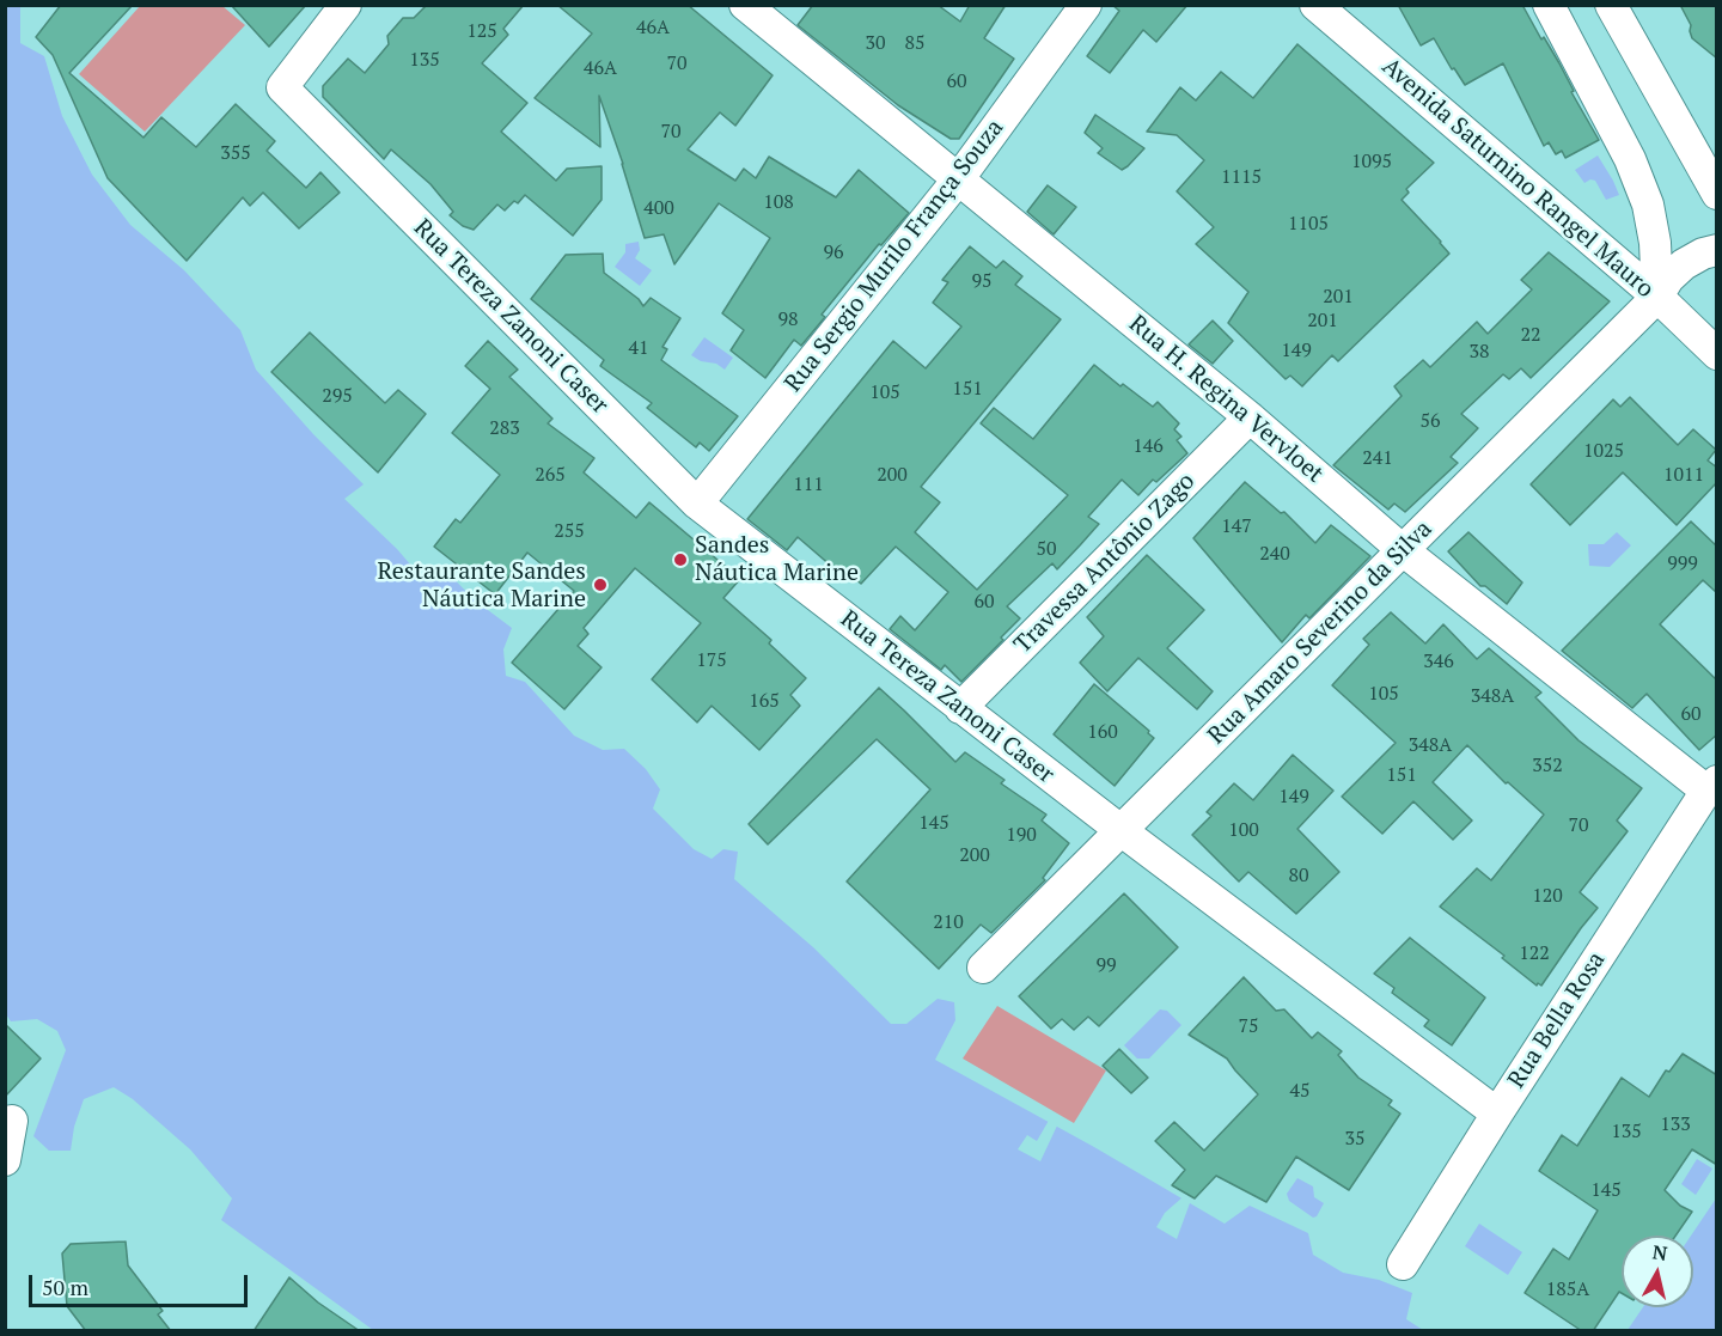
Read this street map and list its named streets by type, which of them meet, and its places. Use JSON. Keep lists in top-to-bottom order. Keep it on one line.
{"streets":{"street":["Avenida Saturnino Rangel Mauro","Rua Sergio Murilo França Souza","Rua Tereza Zanoni Caser","Rua H. Regina Vervloet","Travessa Antônio Zago","Rua Amaro Severino da Silva","Rua Bella Rosa"]},"crossings":[["Avenida Saturnino Rangel Mauro","Rua Amaro Severino da Silva"],["Rua Sergio Murilo França Souza","Rua Tereza Zanoni Caser"],["Rua Sergio Murilo França Souza","Rua H. Regina Vervloet"],["Rua Tereza Zanoni Caser","Travessa Antônio Zago"],["Rua Tereza Zanoni Caser","Rua Amaro Severino da Silva"],["Rua Tereza Zanoni Caser","Rua Bella Rosa"],["Rua H. Regina Vervloet","Travessa Antônio Zago"],["Rua H. Regina Vervloet","Rua Amaro Severino da Silva"],["Rua H. Regina Vervloet","Rua Bella Rosa"]],"places":["Sandes Náutica Marine","Restaurante Sandes Náutica Marine"],"house_numbers":["46A","125","30","85","135","70","46A","60","70","355","1095","1115","108","400","1105","96","95","201","98","201","22","41","149","38","151","105","295","56","283","146","1025","241","265","200","1011","111","147","255","50","240","999","60","175","346","105","348A","165","60","160","348A","352","151","149","145","70","100","190","200","80","120","210","122","99","75","45","133","135","35","145","185A"],"scale_bar":"50 m","north":"top"}
